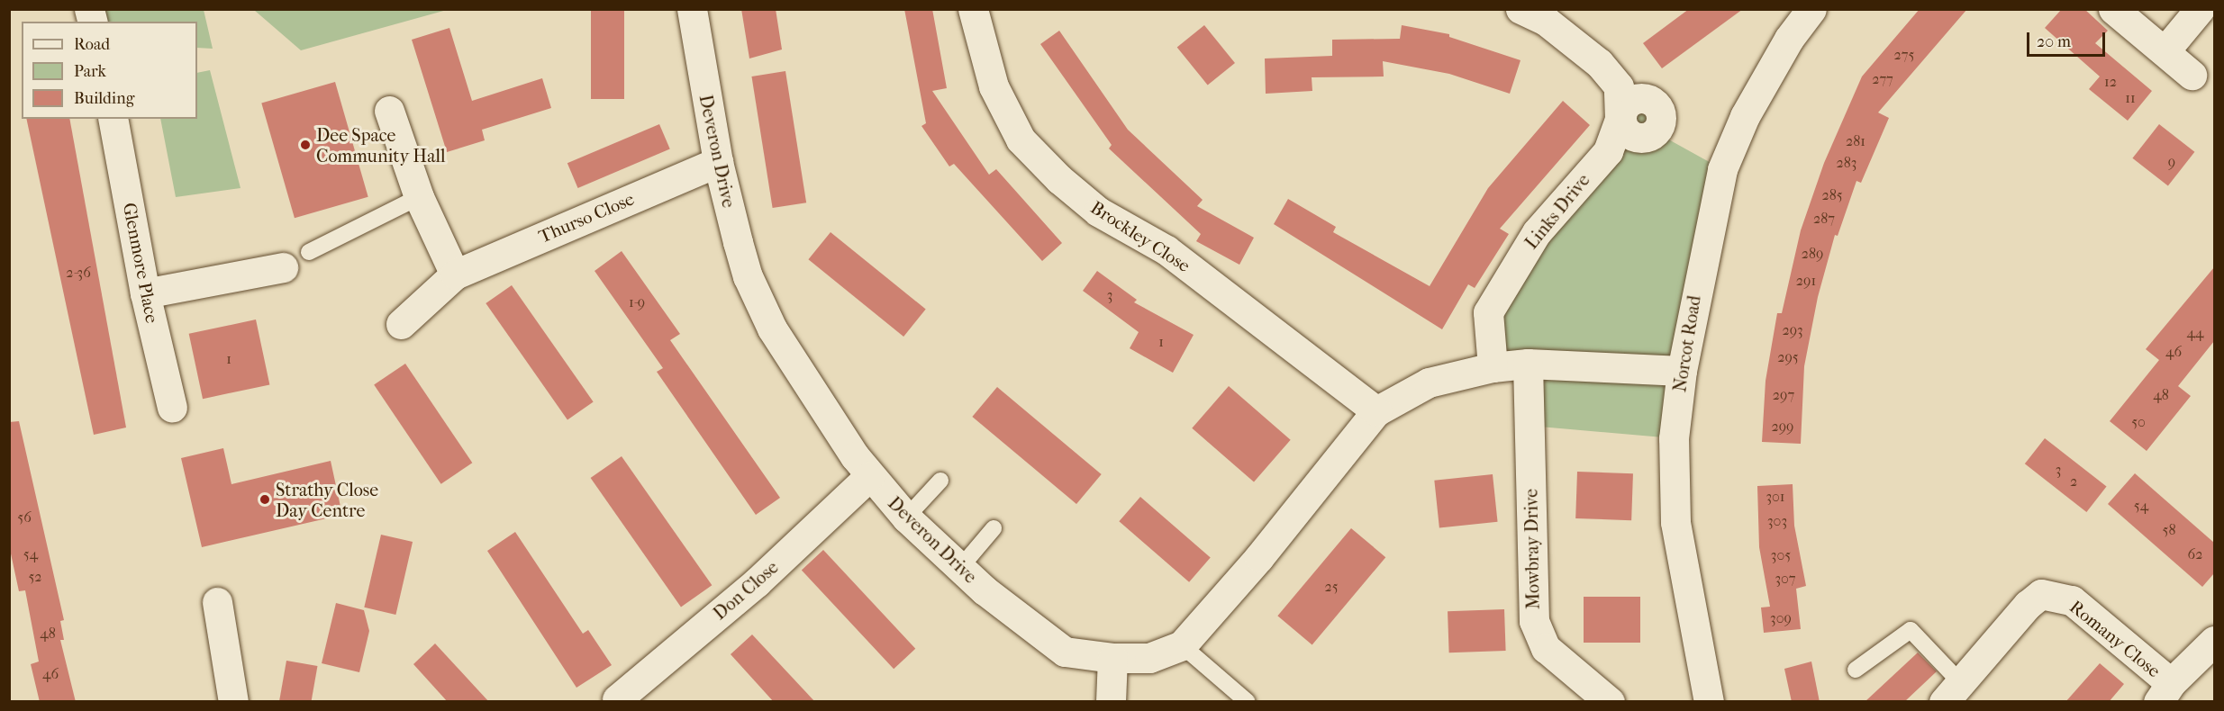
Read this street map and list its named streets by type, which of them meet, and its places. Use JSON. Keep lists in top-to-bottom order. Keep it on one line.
{"streets":{"street":["Deveron Drive","Links Drive","Thurso Close","Brockley Close","Glenmore Place","Norcot Road","Mowbray Drive","Don Close","Romany Close"]},"crossings":[["Deveron Drive","Thurso Close"],["Deveron Drive","Brockley Close"],["Deveron Drive","Don Close"]],"places":["Dee Space Community Hall","Strathy Close Day Centre"],"house_numbers":["275","277","12","11","281","9","283","285","287","289","2-36","291","3","1-9","293","44","1","46","295","1","297","48","50","299","3","2","301","54","56","303","58","54","62","305","52","307","25","309","48","46"],"legend":["Road","Park","Building"],"scale_bar":"20 m"}
